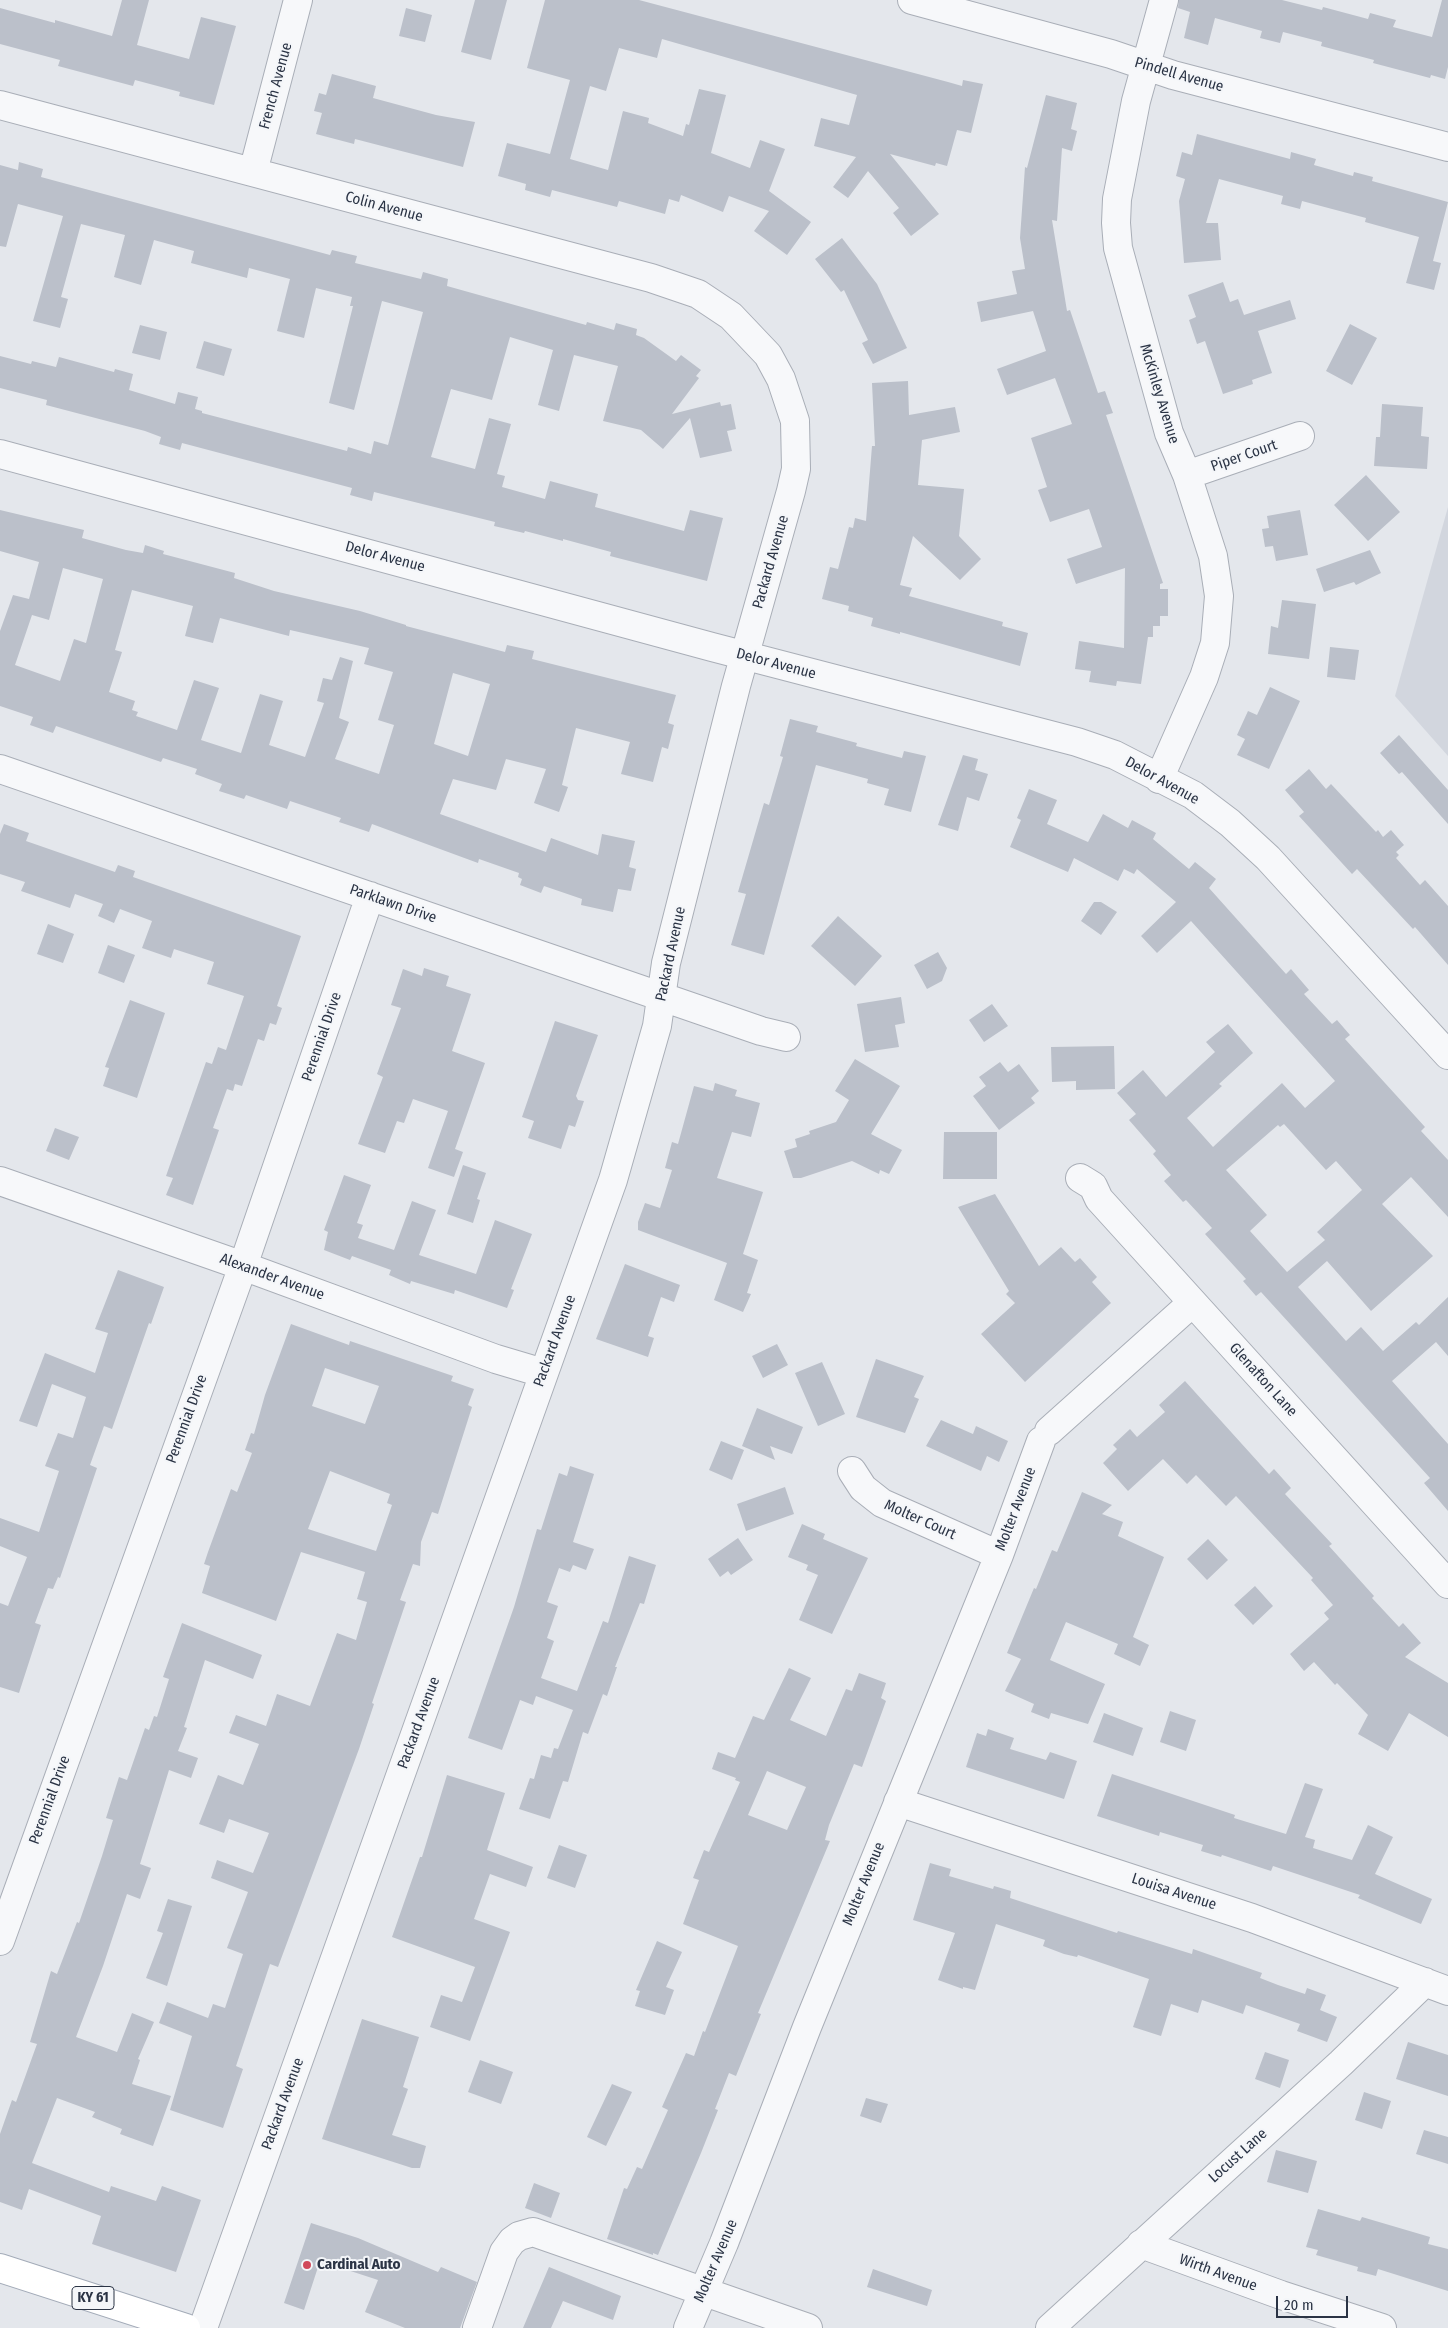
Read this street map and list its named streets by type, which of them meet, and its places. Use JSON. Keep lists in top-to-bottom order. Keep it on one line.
{"streets":{"main road":["KY 61"],"street":["Pindell Avenue","French Avenue","Colin Avenue","McKinley Avenue","Piper Court","Delor Avenue","Packard Avenue","Parklawn Drive","Perennial Drive","Alexander Avenue","Glenafton Lane","Molter Avenue","Molter Court","Louisa Avenue","Locust Lane","Wirth Avenue"]},"crossings":[["Pindell Avenue","McKinley Avenue"],["French Avenue","Colin Avenue"],["Colin Avenue","Packard Avenue"],["McKinley Avenue","Piper Court"],["McKinley Avenue","Delor Avenue"],["Delor Avenue","Packard Avenue"],["Packard Avenue","Parklawn Drive"],["Packard Avenue","Alexander Avenue"],["Parklawn Drive","Perennial Drive"],["Perennial Drive","Alexander Avenue"],["Glenafton Lane","Molter Avenue"],["Molter Avenue","Molter Court"],["Molter Avenue","Louisa Avenue"],["Louisa Avenue","Locust Lane"],["Locust Lane","Wirth Avenue"]],"places":["Cardinal Auto"],"scale_bar":"20 m"}
